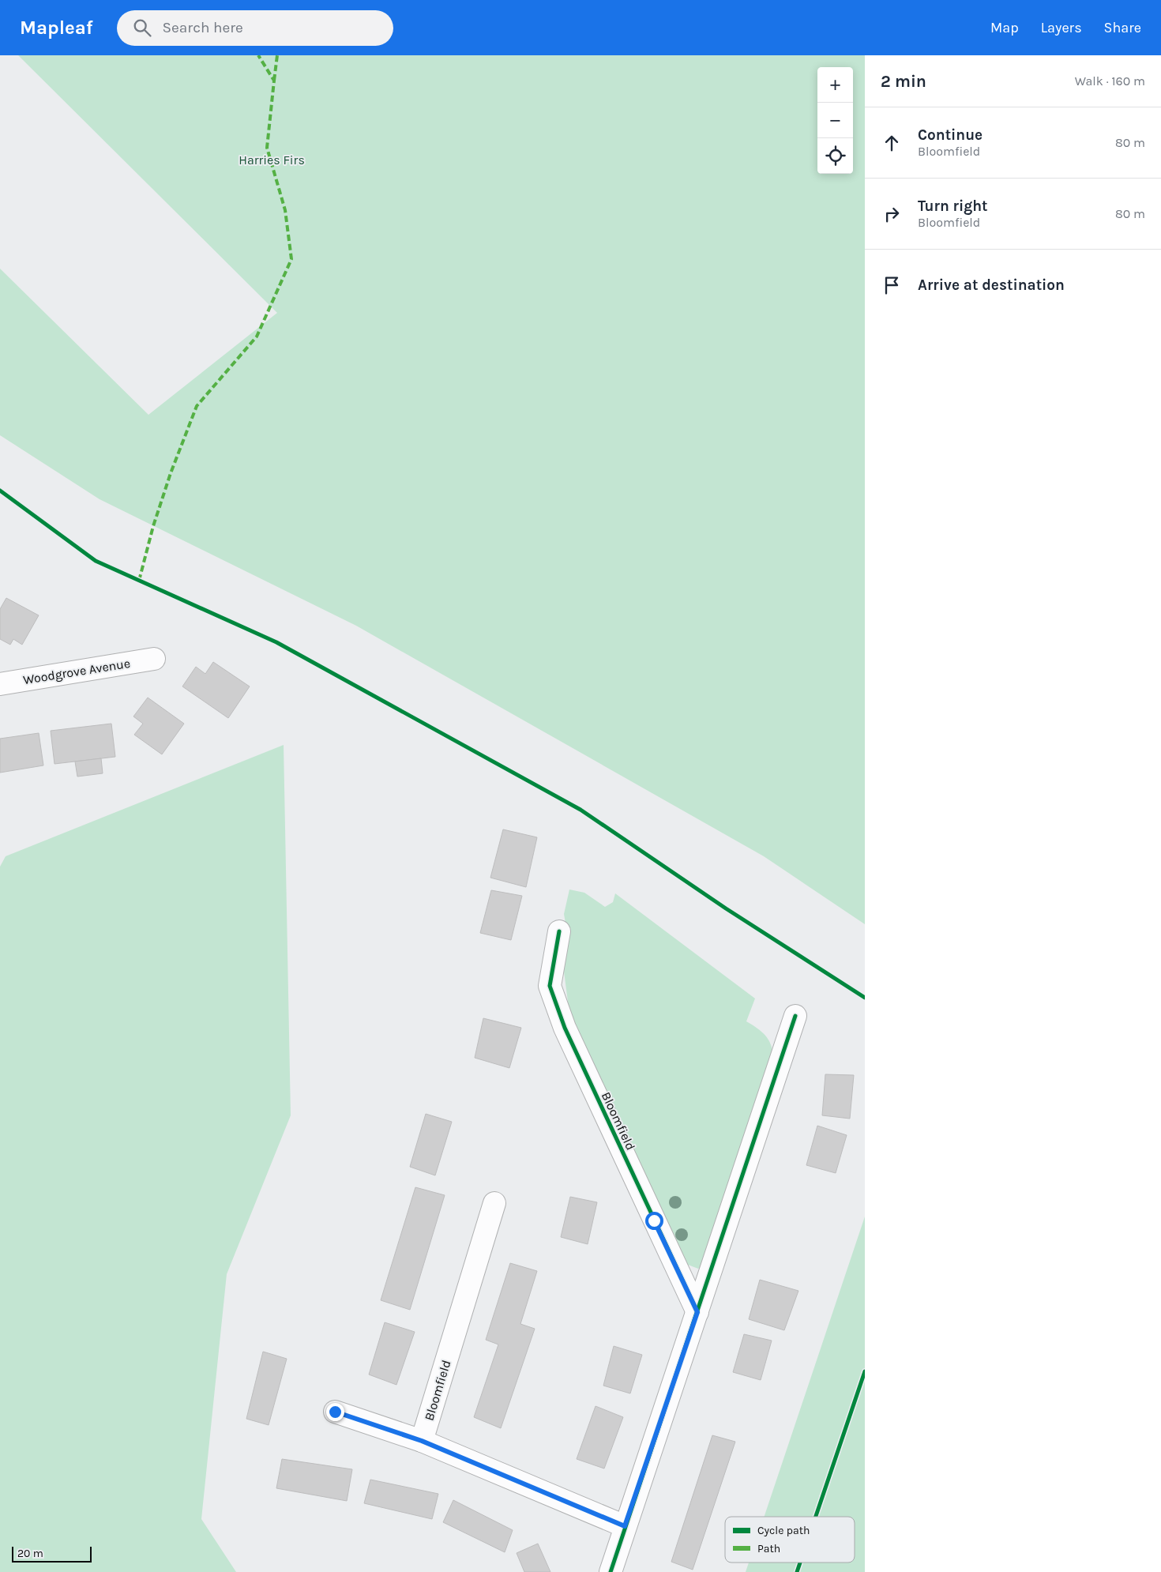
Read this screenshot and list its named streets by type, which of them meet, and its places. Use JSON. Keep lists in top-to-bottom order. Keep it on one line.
{"streets":{"street":["Woodgrove Avenue","Bloomfield"]},"parks":["Harries Firs"],"legend":["Cycle path","Path"],"scale_bar":"20 m","page":{"header":"Mapleaf","search":"Search here","nav":["Map","Layers","Share"],"heading":["2 min","Walk · 160 m"],"map_buttons":["+","−"],"list":[["Continue","Bloomfield","80 m"],["Turn right","Bloomfield","80 m"],"Arrive at destination"],"scale":"20 m"}}
